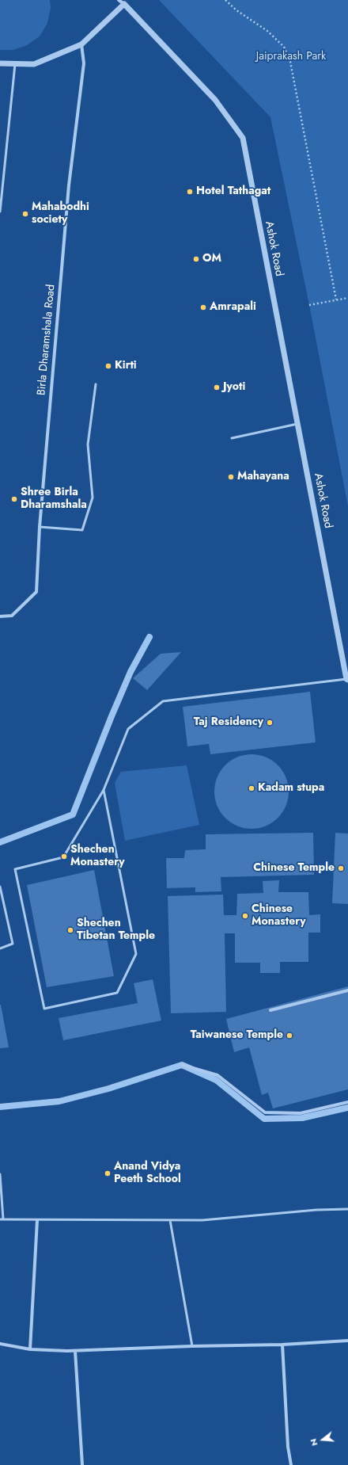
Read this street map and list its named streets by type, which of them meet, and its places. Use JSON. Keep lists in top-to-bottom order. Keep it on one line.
{"streets":{"street":["Ashok Road","Birla Dharamshala Road"]},"parks":["Jaiprakash Park"],"places":["Hotel Tathagat","Mahabodhi society","OM","Amrapali","Kirti","Jyoti","Mahayana","Shree Birla Dharamshala","Taj Residency","Kadam stupa","Shechen Monastery","Chinese Temple","Chinese Monastery","Shechen Tibetan Temple","Taiwanese Temple","Anand Vidya Peeth School"],"north":"left"}
